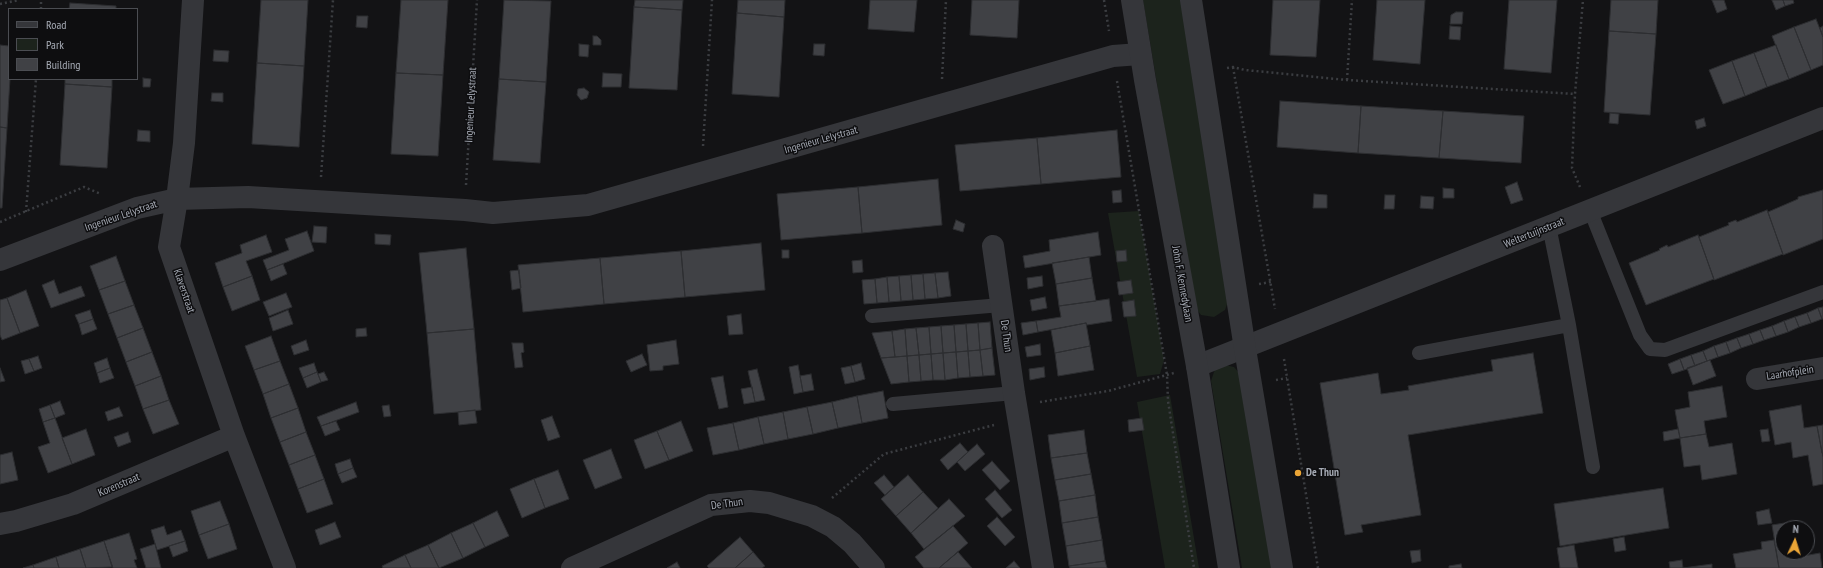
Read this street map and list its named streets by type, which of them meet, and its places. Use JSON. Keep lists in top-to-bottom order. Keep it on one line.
{"streets":{"street":["Ingenieur Lelystraat","Weltertuijnstraat","John F. Kennedylaan","Klaverstraat","De Thun","Laarhofplein","Korenstraat"]},"crossings":[["Ingenieur Lelystraat","John F. Kennedylaan"],["Ingenieur Lelystraat","Klaverstraat"],["Weltertuijnstraat","John F. Kennedylaan"],["Klaverstraat","Korenstraat"]],"places":["De Thun"],"legend":["Road","Park","Building"],"north":"top"}
